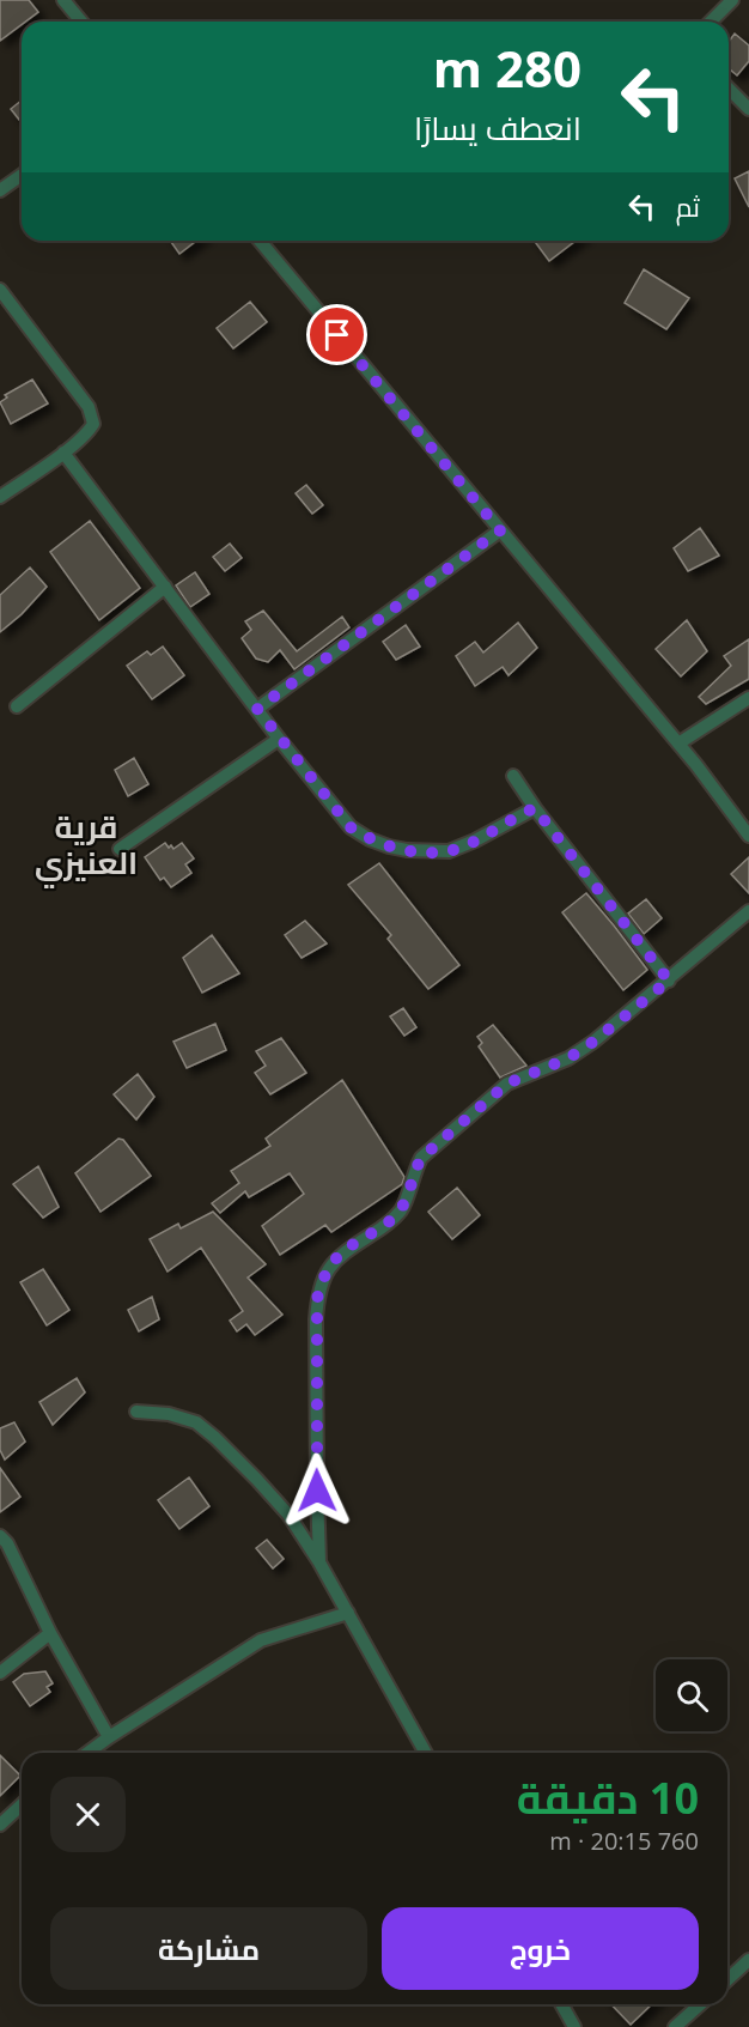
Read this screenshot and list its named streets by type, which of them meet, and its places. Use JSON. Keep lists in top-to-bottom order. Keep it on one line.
{"districts":["قرية العنيزي"],"page":{"turn":["280 m","انعطف يسارًا"],"then":"ثم","heading":["10 دقيقة","760 m · 20:15"],"buttons":["خروج","مشاركة"]}}
